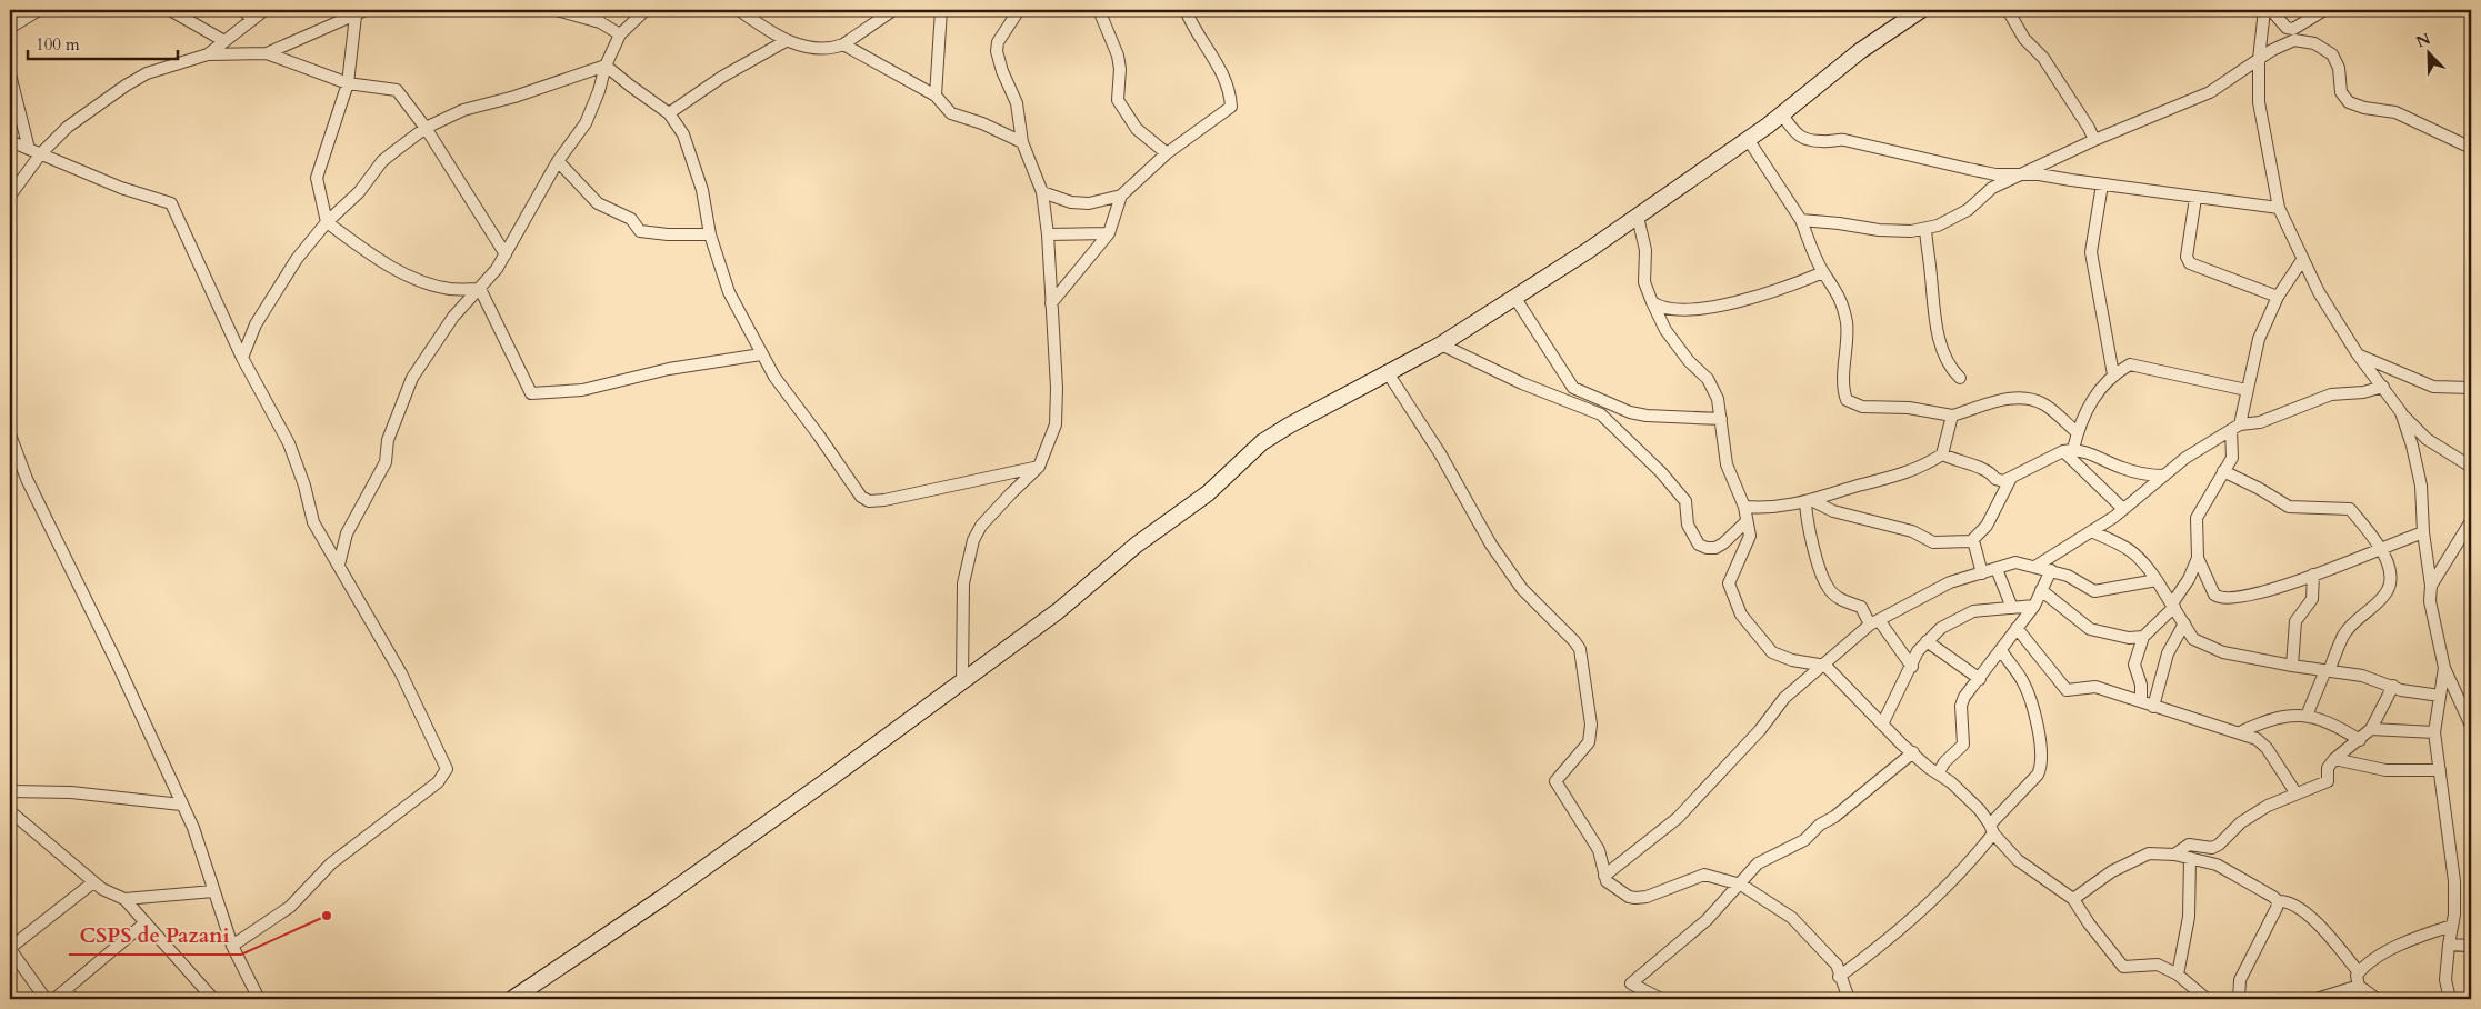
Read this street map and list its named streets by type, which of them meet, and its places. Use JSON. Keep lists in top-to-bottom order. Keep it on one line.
{"places":["CSPS de Pazani"],"scale_bar":"100 m","north":"top left"}
